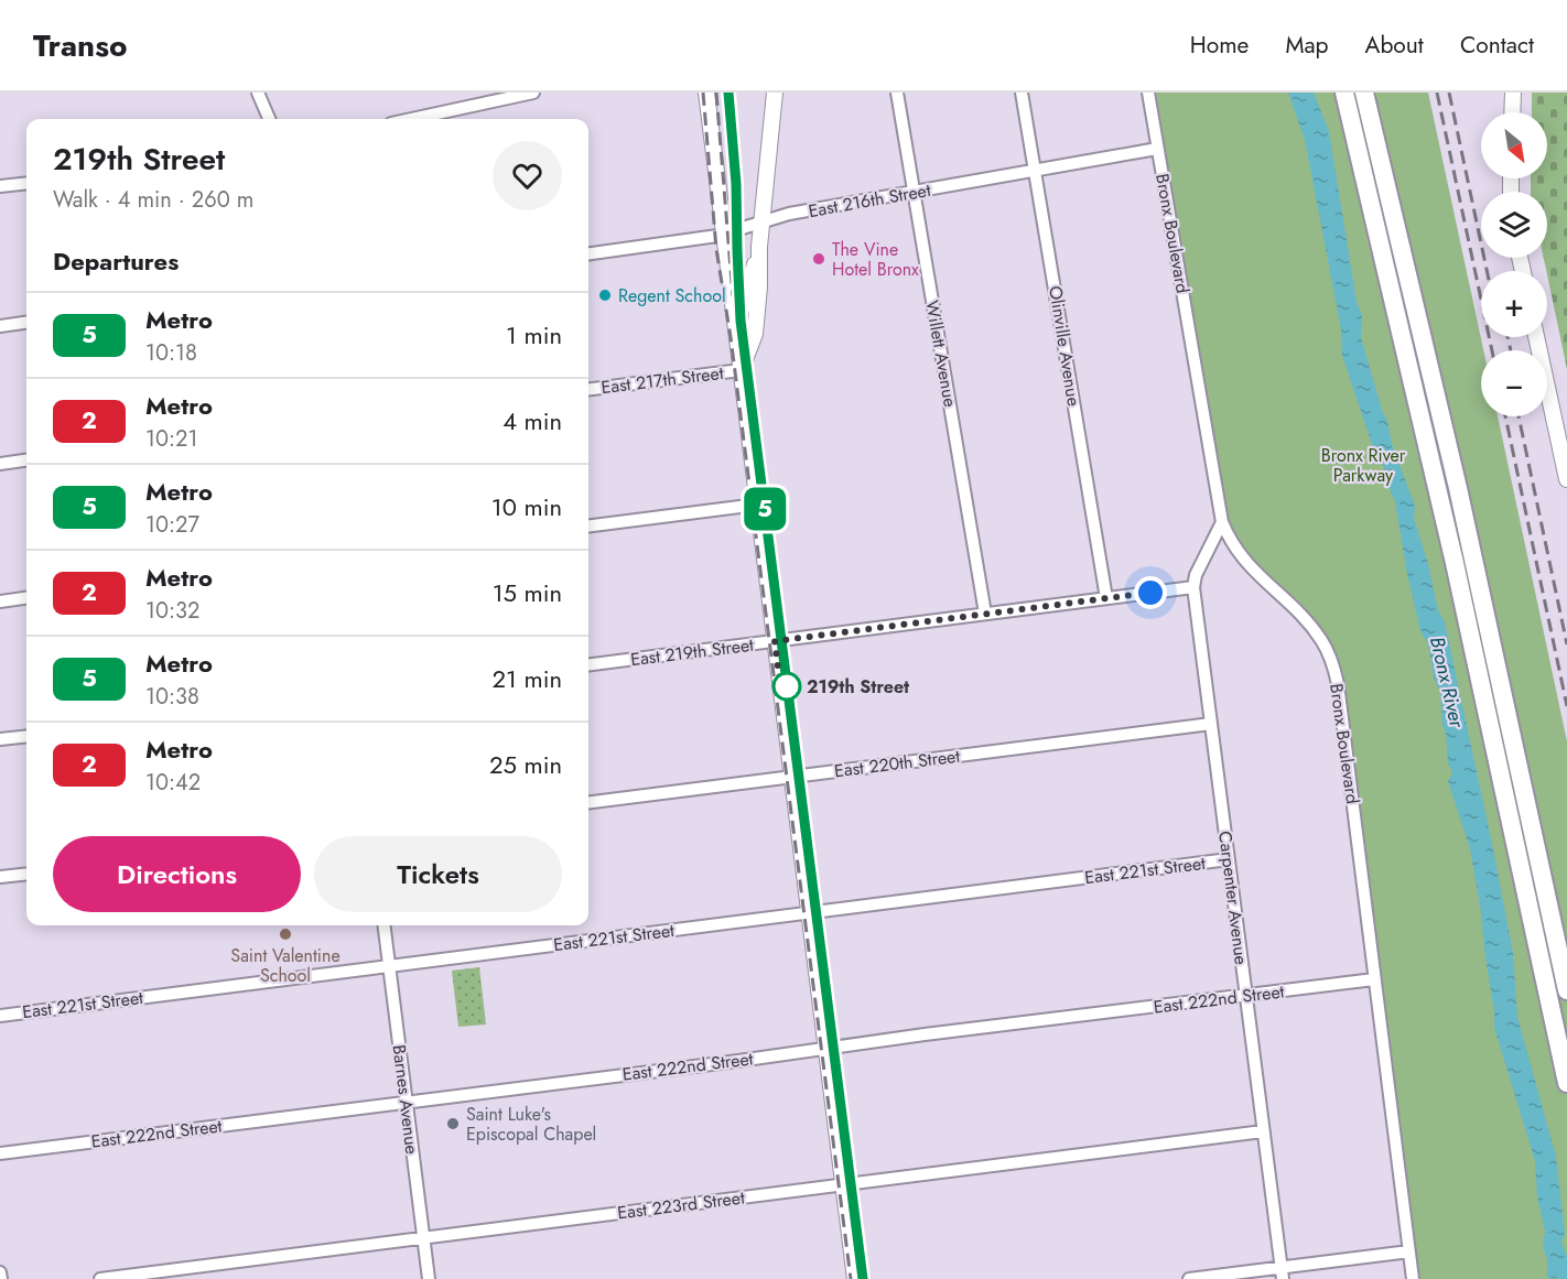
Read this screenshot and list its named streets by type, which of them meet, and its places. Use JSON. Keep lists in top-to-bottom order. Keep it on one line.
{"streets":{"street":["East 216th Street","Bronx Boulevard","Olinville Avenue","Willett Avenue","East 217th Street","East 219th Street","East 220th Street","East 221st Street","Carpenter Avenue","East 222nd Street","Barnes Avenue","East 223rd Street"]},"crossings":[["East 216th Street","Bronx Boulevard"],["East 216th Street","Olinville Avenue"],["East 216th Street","Willett Avenue"],["Bronx Boulevard","Carpenter Avenue"],["Bronx Boulevard","East 222nd Street"],["Olinville Avenue","East 219th Street"],["Willett Avenue","East 219th Street"],["East 219th Street","Carpenter Avenue"],["East 220th Street","Carpenter Avenue"],["East 221st Street","Carpenter Avenue"],["East 221st Street","Barnes Avenue"],["Carpenter Avenue","East 222nd Street"],["Carpenter Avenue","East 223rd Street"],["East 222nd Street","Barnes Avenue"],["Barnes Avenue","East 223rd Street"]],"water":["Bronx River"],"parks":["Bronx River Parkway"],"places":["The Vine Hotel Bronx","Regent School","219th Street","Saint Valentine School","Saint Luke's Episcopal Chapel"],"lines":["metro line 5"],"north":"bottom right","page":{"header":"Transo","nav":["Home","Map","About","Contact"],"on_map":"5","map_buttons":["+","−"],"heading":[["219th Street","Walk · 4 min · 260 m"],"Departures"],"list":[{"mark":"5","name":"Metro","note":"10:18","value":"1 min"},{"mark":"2","name":"Metro","note":"10:21","value":"4 min"},{"mark":"5","name":"Metro","note":"10:27","value":"10 min"},{"mark":"2","name":"Metro","note":"10:32","value":"15 min"},{"mark":"5","name":"Metro","note":"10:38","value":"21 min"},{"mark":"2","name":"Metro","note":"10:42","value":"25 min"}],"buttons":["Directions","Tickets"]}}
